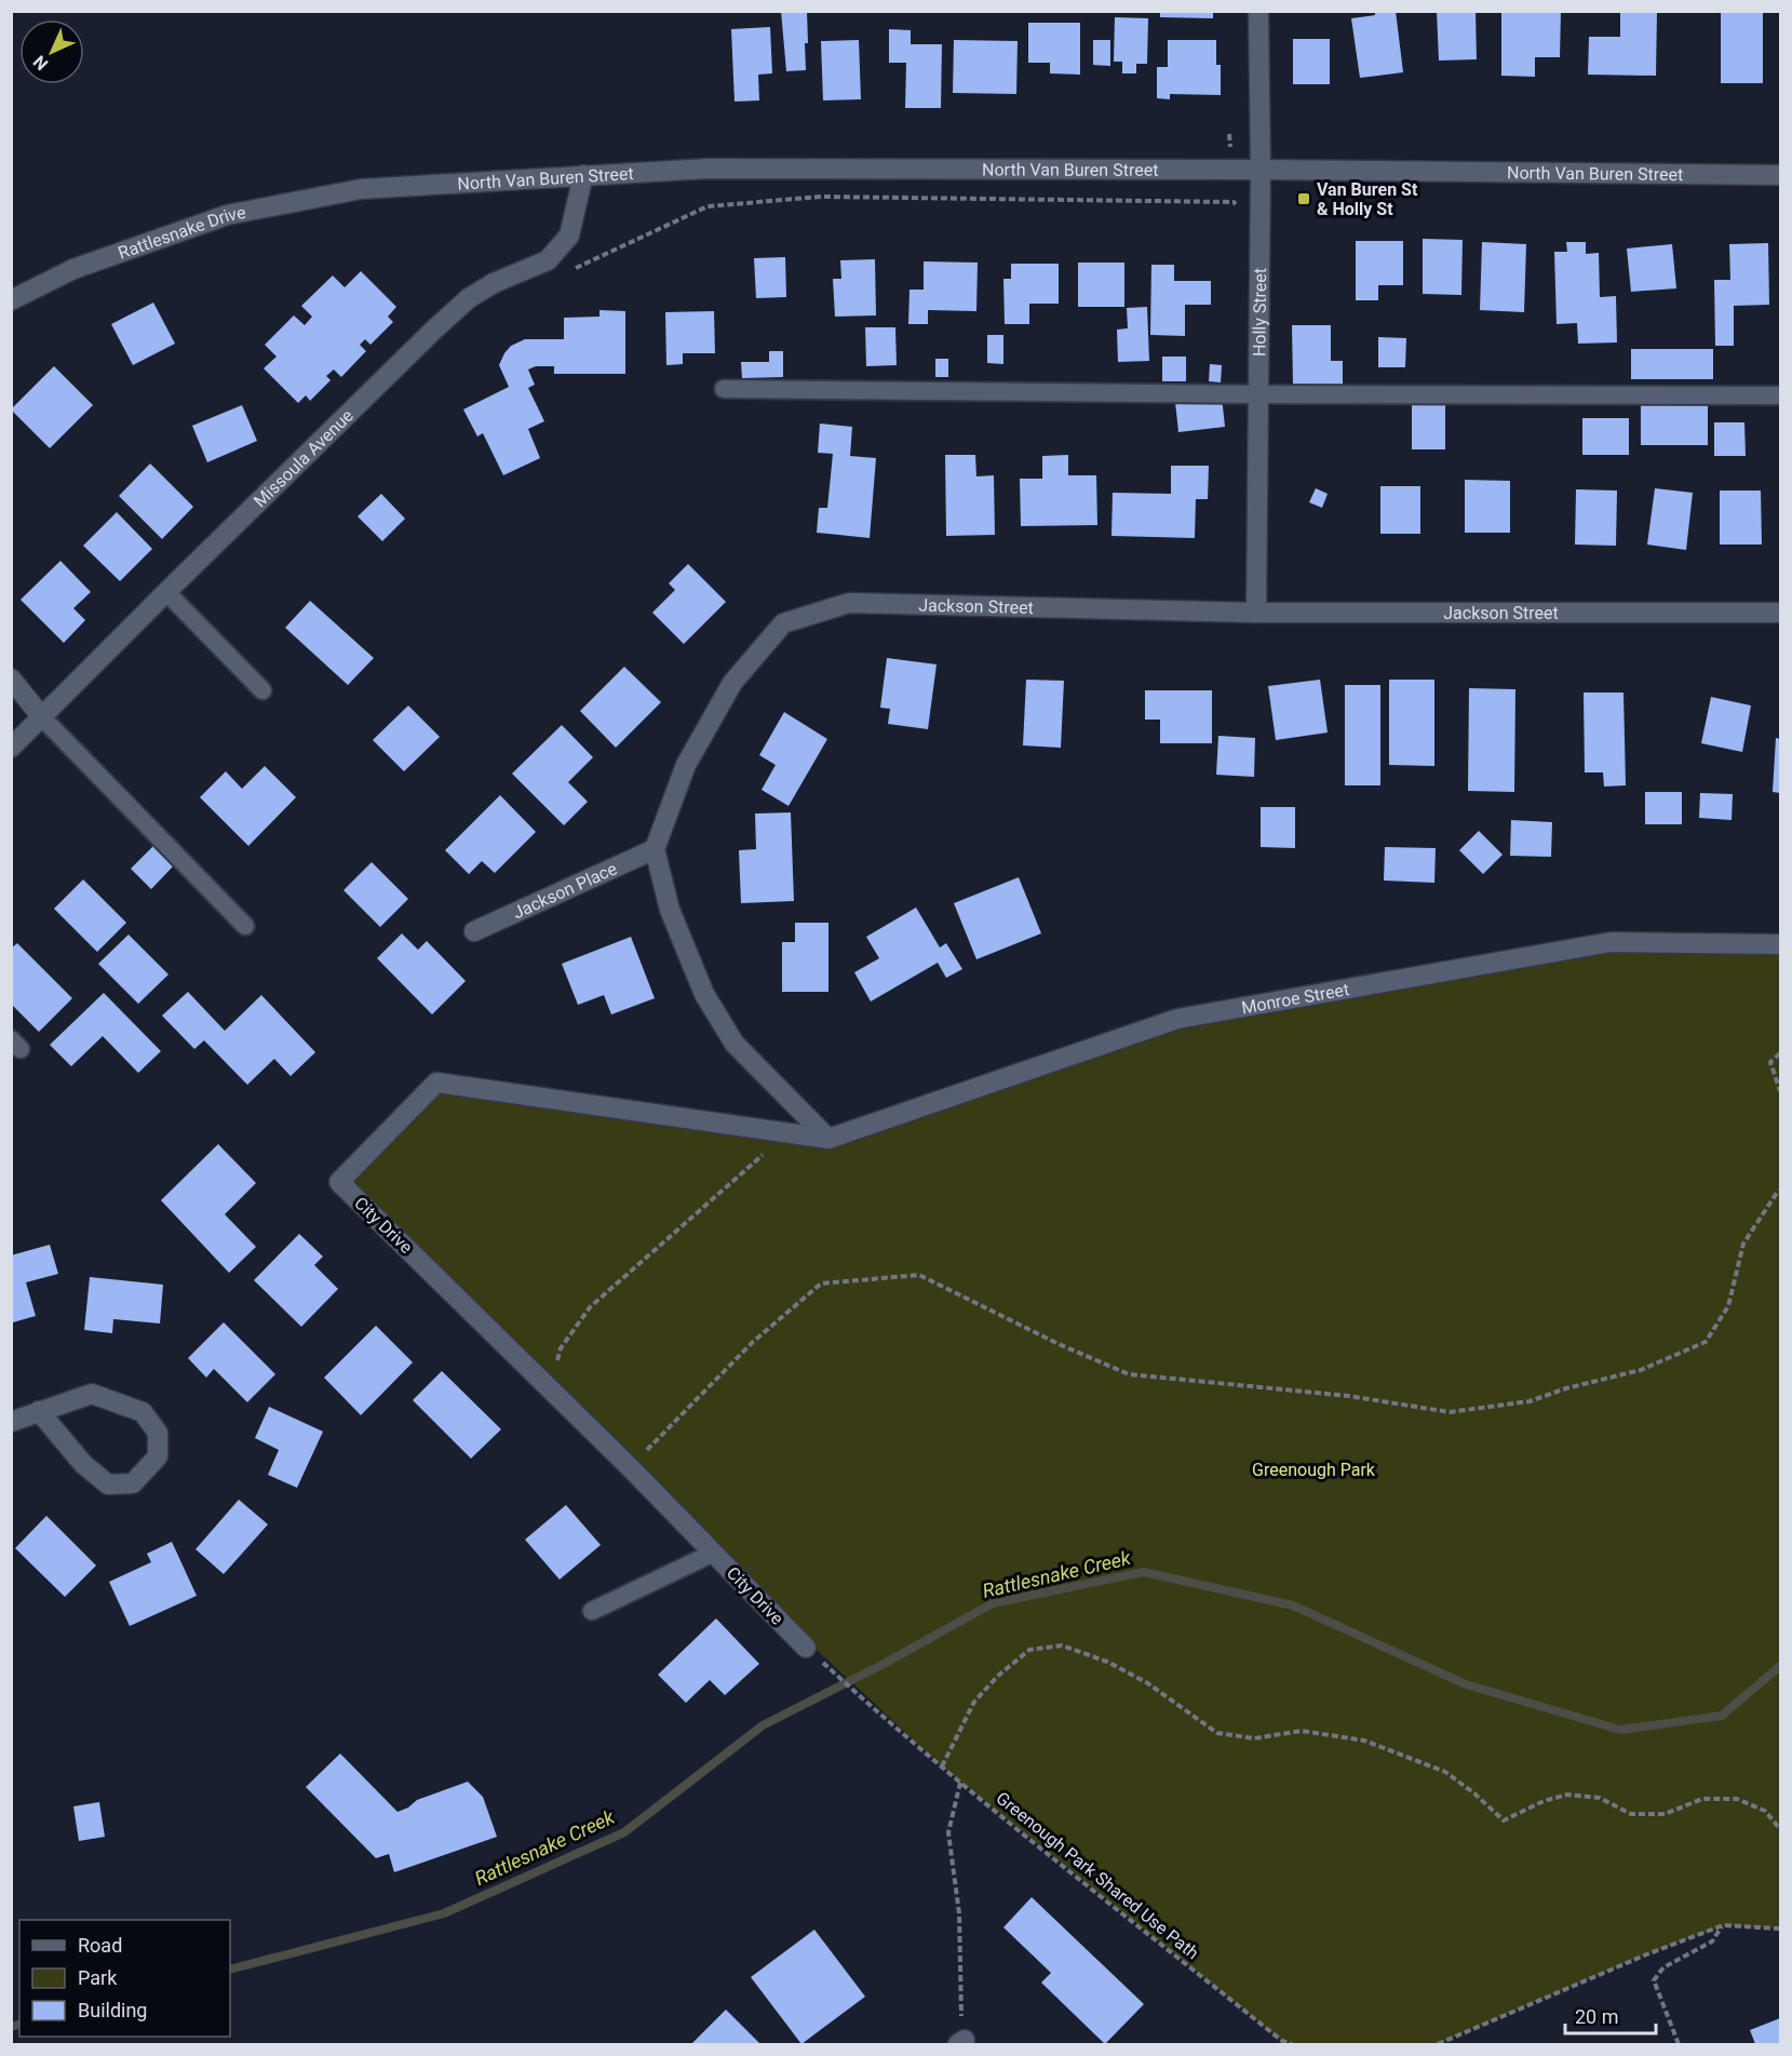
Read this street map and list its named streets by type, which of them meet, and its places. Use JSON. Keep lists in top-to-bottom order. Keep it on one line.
{"streets":{"street":["North Van Buren Street","Rattlesnake Drive","Holly Street","Missoula Avenue","Jackson Street","Jackson Place","Monroe Street","City Drive"],"path":["Greenough Park Shared Use Path"]},"crossings":[["North Van Buren Street","Rattlesnake Drive"],["North Van Buren Street","Holly Street"],["North Van Buren Street","Missoula Avenue"],["Holly Street","Jackson Street"],["Jackson Street","Jackson Place"],["Monroe Street","City Drive"],["City Drive","Greenough Park Shared Use Path"]],"water":["Rattlesnake Creek"],"parks":["Greenough Park"],"places":{"transit":["Van Buren St & Holly St"]},"legend":["Road","Park","Building"],"scale_bar":"20 m","north":"bottom left"}
